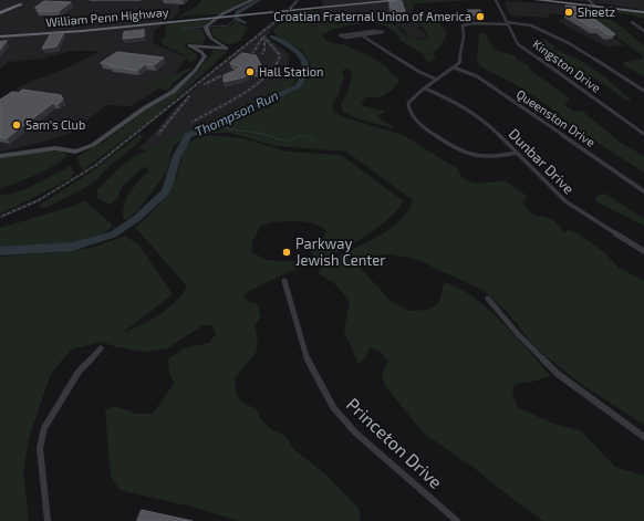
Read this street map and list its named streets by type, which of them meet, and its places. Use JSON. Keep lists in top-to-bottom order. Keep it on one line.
{"streets":{"highway":["William Penn Highway"],"street":["Kingston Drive","Queenston Drive","Dunbar Drive","Princeton Drive"]},"water":["Thompson Run"],"places":["Sheetz","Croatian Fraternal Union of America","Hall Station","Sam's Club","Parkway Jewish Center"]}
